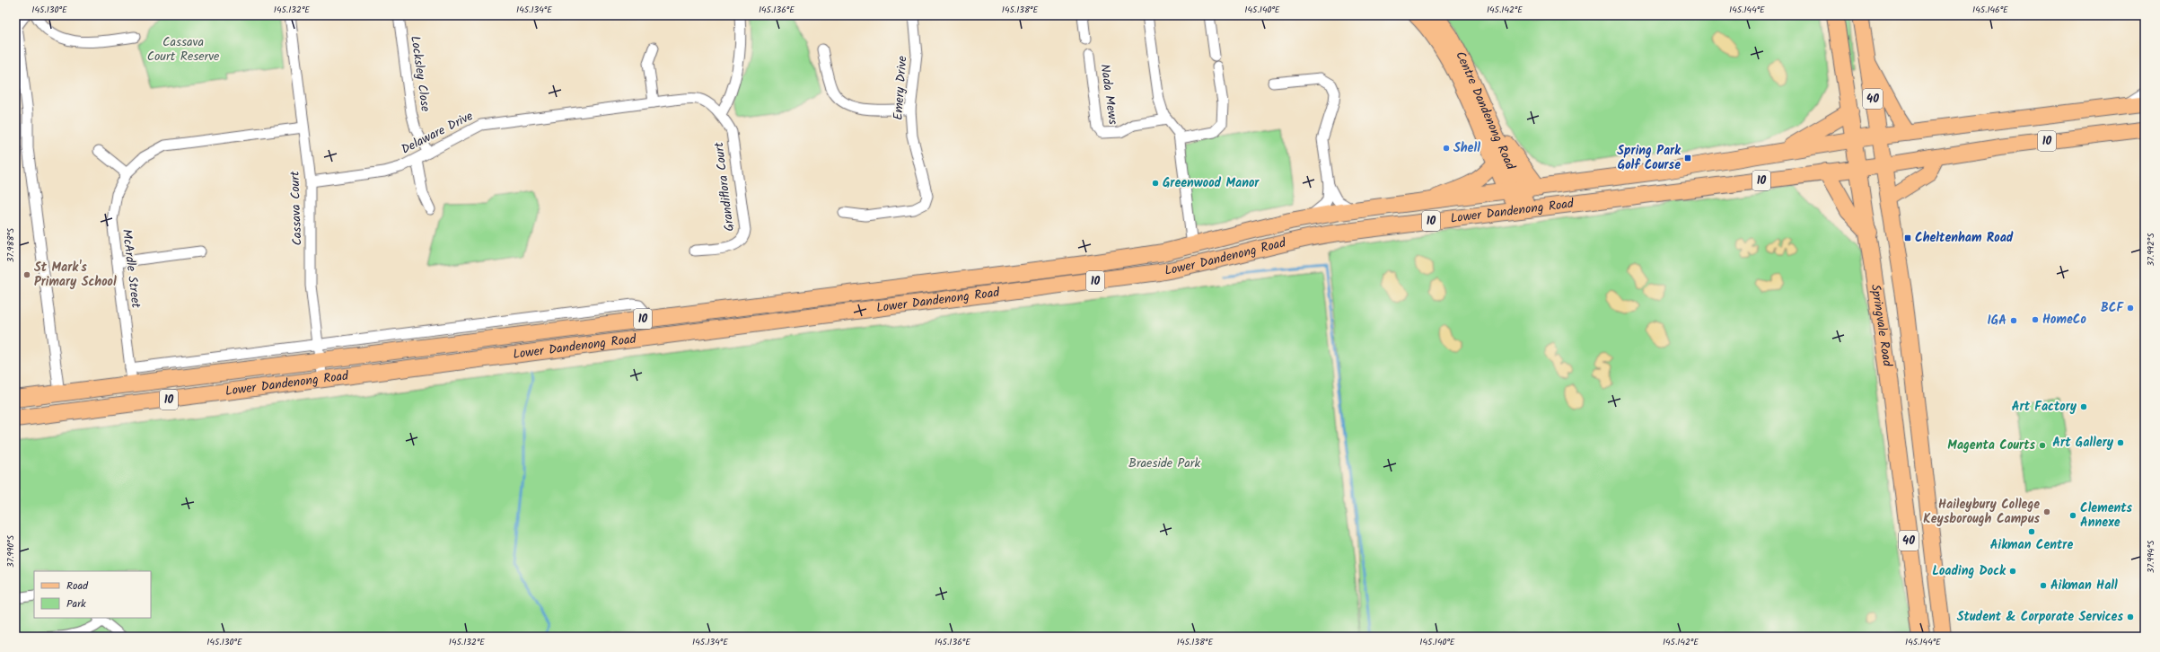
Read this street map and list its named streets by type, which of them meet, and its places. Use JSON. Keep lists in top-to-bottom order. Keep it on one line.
{"streets":{"highway":["40","10","Lower Dandenong Road","Springvale Road"],"main road":["Centre Dandenong Road"],"street":["Locksley Close","Emery Drive","Nada Mews","Delaware Drive","Grandiflora Court","Cassava Court","McArdle Street"]},"crossings":[["Locksley Close","Delaware Drive"],["Centre Dandenong Road","Lower Dandenong Road"],["Delaware Drive","Grandiflora Court"],["Delaware Drive","Cassava Court"],["10","Lower Dandenong Road"],["10","Springvale Road"],["Cassava Court","Lower Dandenong Road"],["Cassava Court","McArdle Street"],["Lower Dandenong Road","McArdle Street"],["Lower Dandenong Road","Springvale Road"]],"parks":["Cassava Court Reserve","Braeside Park"],"places":{"other":["Shell","Greenwood Manor","St Mark's Primary School","BCF","HomeCo","IGA","Art Factory","Art Gallery","Magenta Courts","Haileybury College Keysborough Campus","Clements Annexe","Aikman Centre","Loading Dock","Aikman Hall","Student & Corporate Services"],"transit":["Spring Park Golf Course","Cheltenham Road"]},"legend":["Road","Park"],"coordinates":["145.130°E","145.132°E","145.134°E","145.136°E","145.138°E","145.140°E","145.142°E","145.144°E","145.146°E","37.988°S","37.992°S","37.990°S","37.994°S"]}
